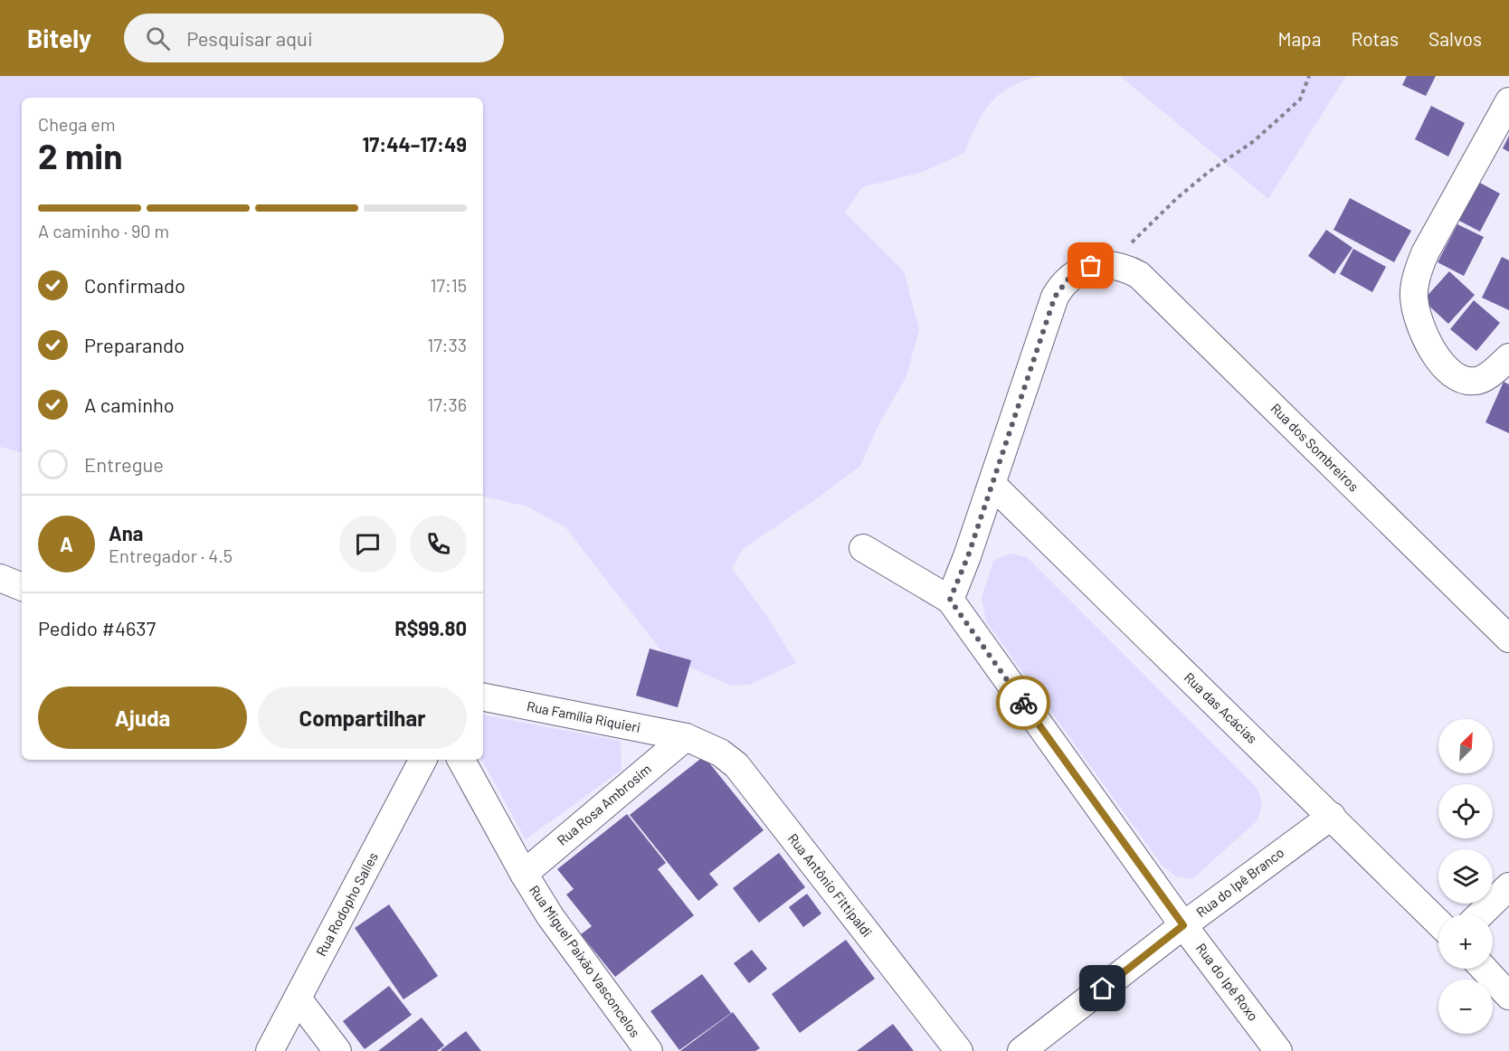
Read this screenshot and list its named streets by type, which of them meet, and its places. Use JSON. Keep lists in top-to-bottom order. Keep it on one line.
{"streets":{"street":["Rua dos Sombreiros","Rua das Acácias","Rua Família Riquieri","Rua Rosa Ambrosim","Rua do Ipê Branco","Rua Antônio Fittipaldi","Rua Rodopho Salles","Rua Miguel Paixão Vasconcelos","Rua do Ipê Roxo"]},"crossings":[["Rua das Acácias","Rua do Ipê Branco"],["Rua Família Riquieri","Rua Rosa Ambrosim"],["Rua Família Riquieri","Rua Antônio Fittipaldi"],["Rua Rosa Ambrosim","Rua Antônio Fittipaldi"],["Rua Rosa Ambrosim","Rua Miguel Paixão Vasconcelos"],["Rua do Ipê Branco","Rua do Ipê Roxo"]],"north":"top right","page":{"header":"Bitely","search":"Pesquisar aqui","nav":["Mapa","Rotas","Salvos"],"heading":["2 min","Chega em","17:44–17:49"],"panel":["Ana","Entregador · 4.5","Pedido #4637","R$99.80"],"bar":"A caminho · 90 m","list":[["Confirmado","17:15"],["Preparando","17:33"],["A caminho","17:36"],"Entregue"],"round":"A","buttons":["Ajuda","Compartilhar"],"map_buttons":["+","−"]}}
